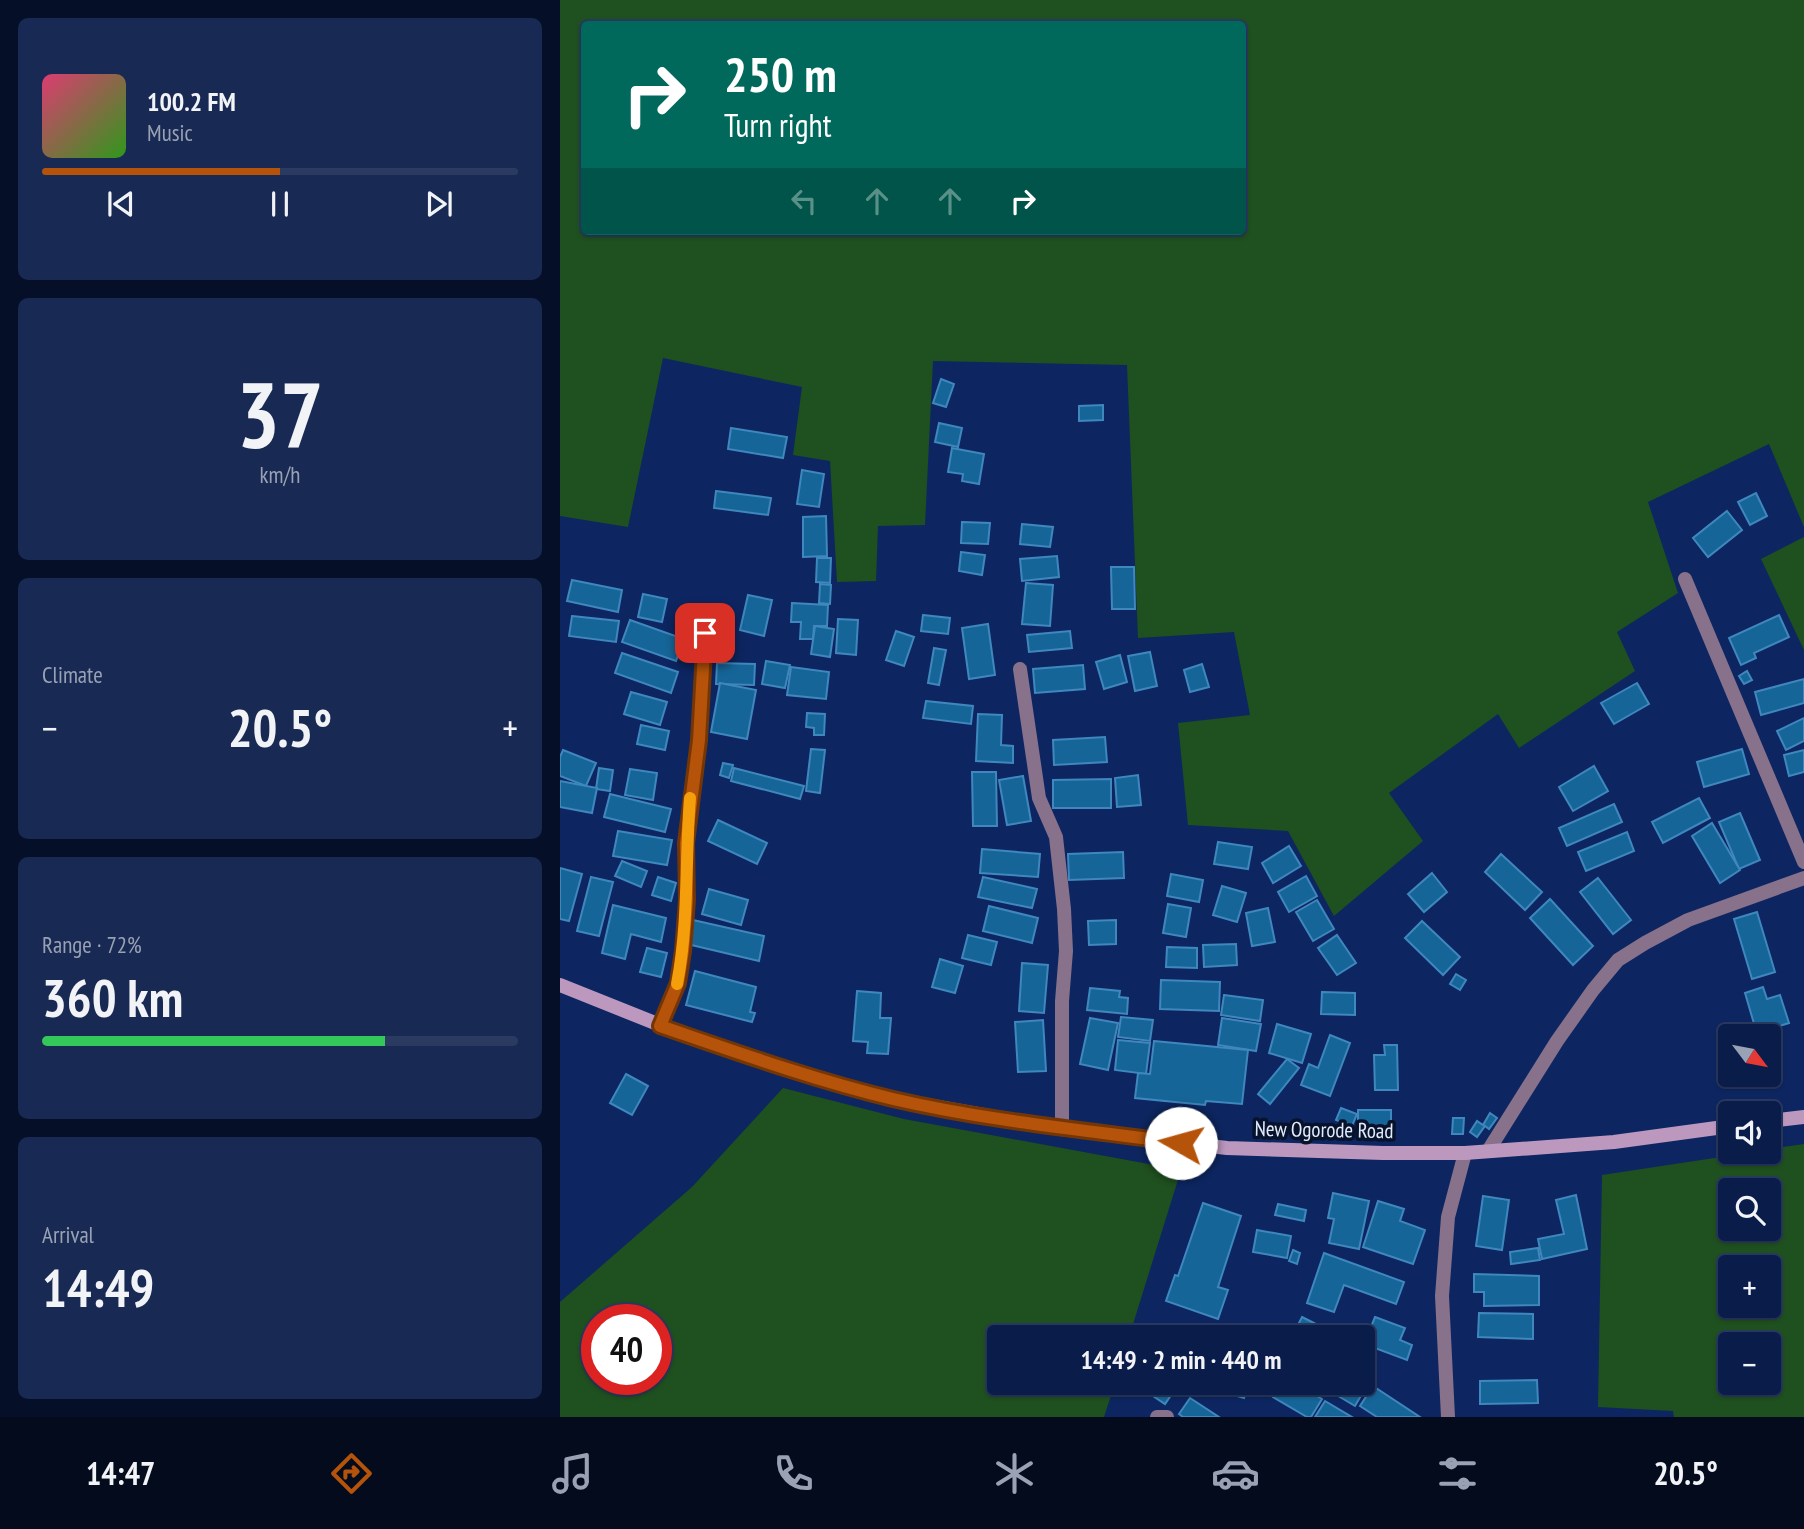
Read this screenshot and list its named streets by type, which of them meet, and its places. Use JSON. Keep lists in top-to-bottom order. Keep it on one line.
{"streets":{"street":["New Ogorode Road"]},"north":"bottom right","page":{"turn":["250 m","Turn right"],"song":["100.2 FM","Music"],"tile":[["37","km/h"],"Climate",["Range · 72%","360 km"],["Arrival","14:49"]],"heat":["−","20.5°","+"],"map_buttons":["+","−"],"limit":"40","trip":"14:49 · 2 min · 440 m","tabs":["14:47","20.5°"]}}
